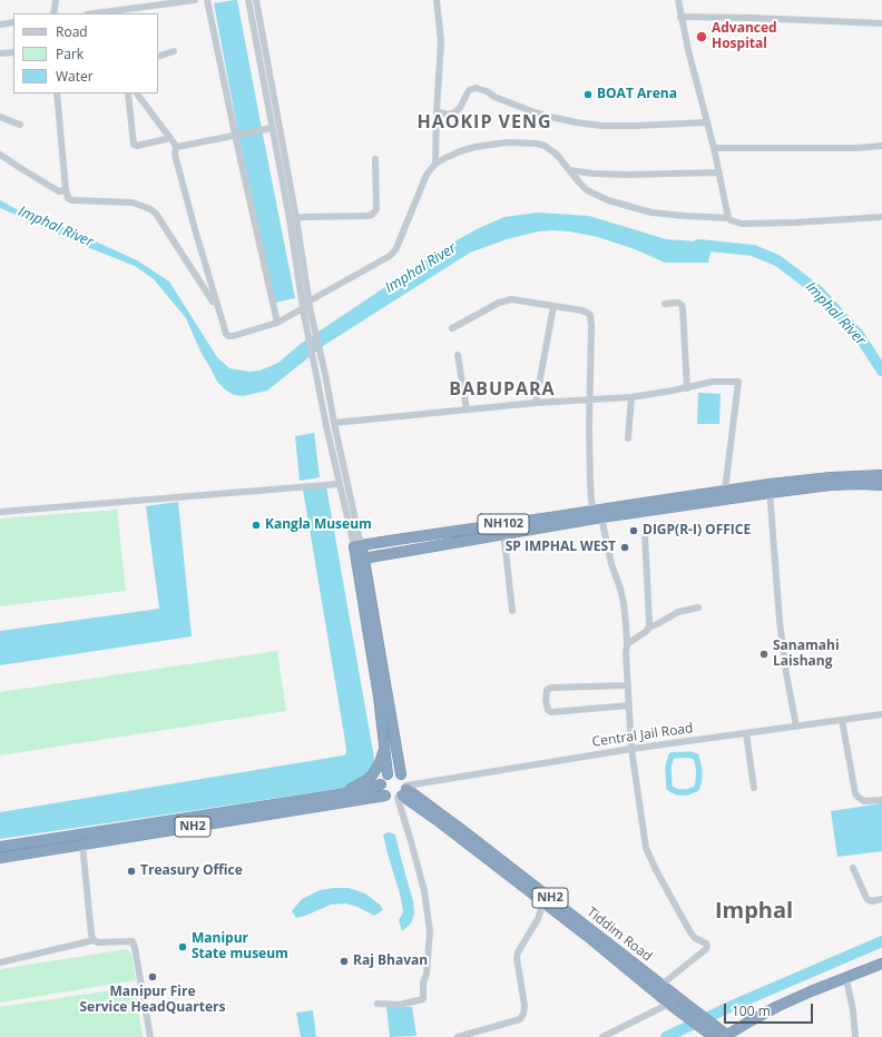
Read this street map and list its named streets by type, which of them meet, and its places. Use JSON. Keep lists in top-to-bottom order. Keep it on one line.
{"streets":{"highway":["NH102","NH2","Tiddim Road"],"street":["Central Jail Road"]},"crossings":[["Central Jail Road","NH2"],["NH2","Tiddim Road"]],"districts":["HAOKIP VENG","BABUPARA","Imphal"],"water":["Imphal River"],"places":["Advanced Hospital","BOAT Arena","Kangla Museum","DIGP(R-I) OFFICE","SP IMPHAL WEST","Sanamahi Laishang","Treasury Office","Manipur State museum","Raj Bhavan","Manipur Fire Service HeadQuarters"],"legend":["Road","Park","Water"],"scale_bar":"100 m"}
